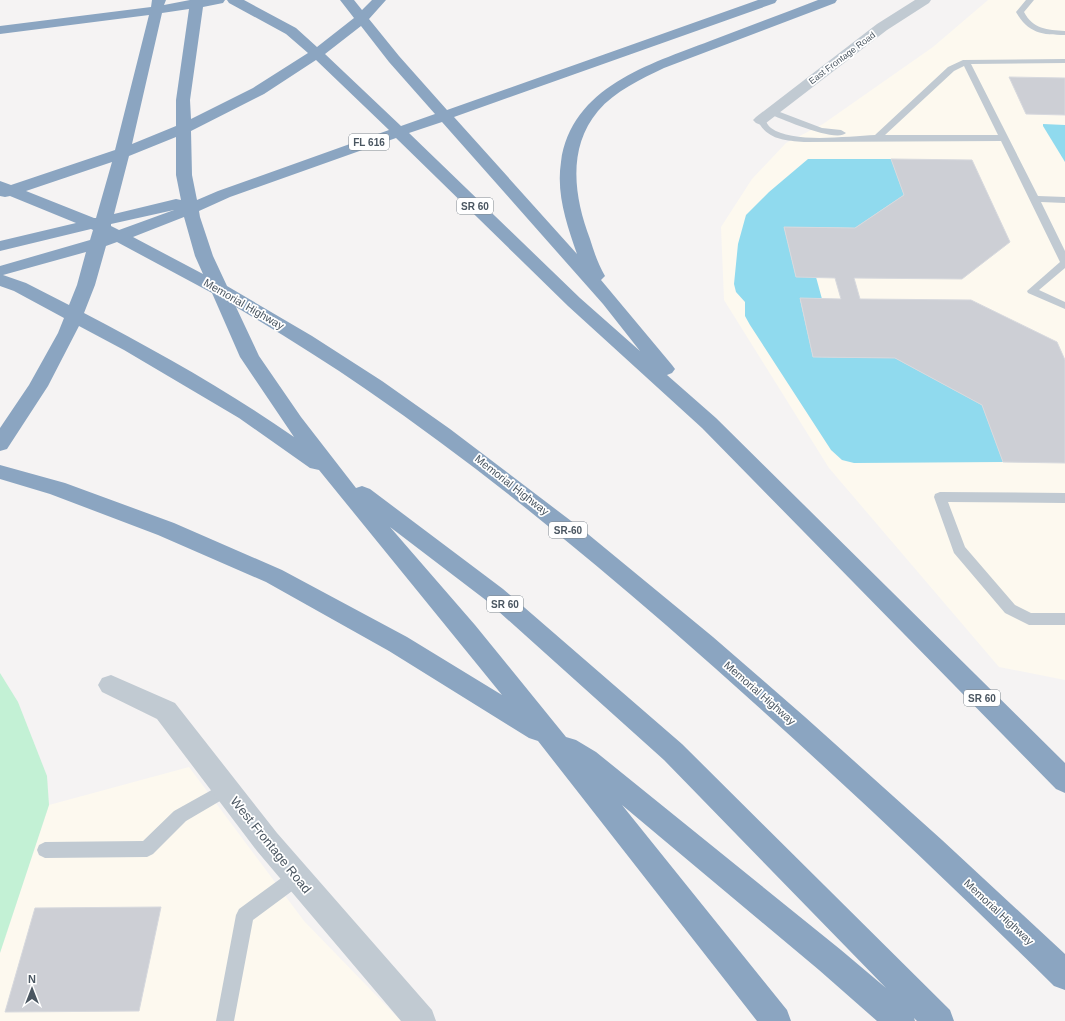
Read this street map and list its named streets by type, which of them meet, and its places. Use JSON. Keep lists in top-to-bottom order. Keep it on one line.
{"streets":{"highway":["FL 616","SR 60","Memorial Highway","SR-60"],"street":["East Frontage Road","West Frontage Road"]},"north":"top"}
